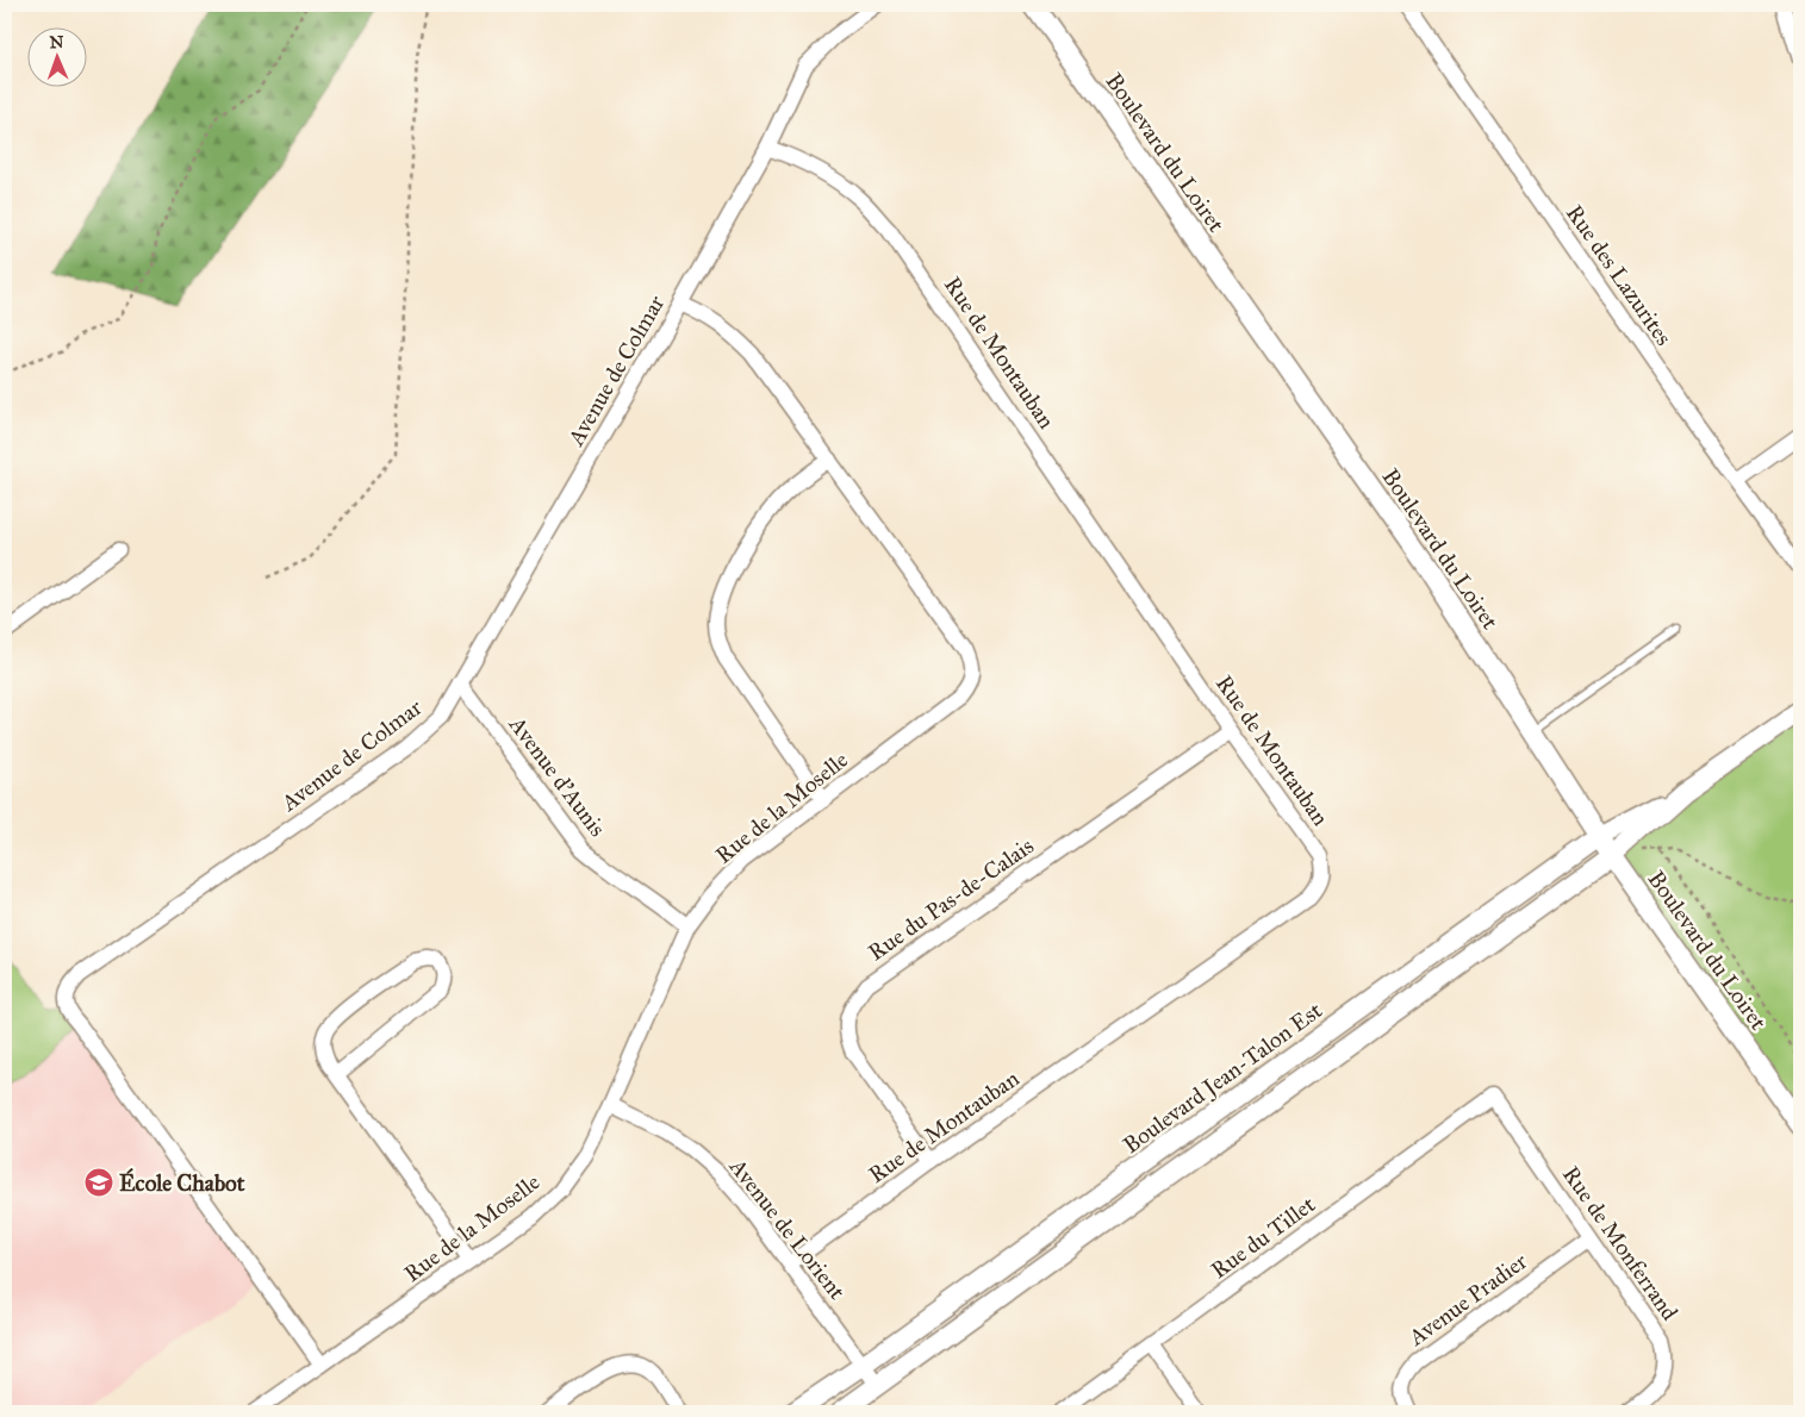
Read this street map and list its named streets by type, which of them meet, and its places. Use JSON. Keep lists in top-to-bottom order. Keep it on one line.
{"streets":{"street":["Boulevard du Loiret","Rue des Lazurites","Rue de Montauban","Avenue de Colmar","Avenue d'Aunis","Rue de la Moselle","Rue du Pas-de-Calais","Boulevard Jean-Talon Est","Avenue de Lorient","Rue du Tillet","Rue de Monferrand","Avenue Pradier"]},"crossings":[["Boulevard du Loiret","Boulevard Jean-Talon Est"],["Rue de Montauban","Avenue de Colmar"],["Rue de Montauban","Rue du Pas-de-Calais"],["Rue de Montauban","Avenue de Lorient"],["Avenue de Colmar","Avenue d'Aunis"],["Avenue de Colmar","Rue de la Moselle"],["Avenue d'Aunis","Rue de la Moselle"],["Rue de la Moselle","Avenue de Lorient"],["Boulevard Jean-Talon Est","Avenue de Lorient"],["Rue du Tillet","Rue de Monferrand"],["Rue de Monferrand","Avenue Pradier"]],"places":{"school or university":["École Chabot"]},"north":"top"}
